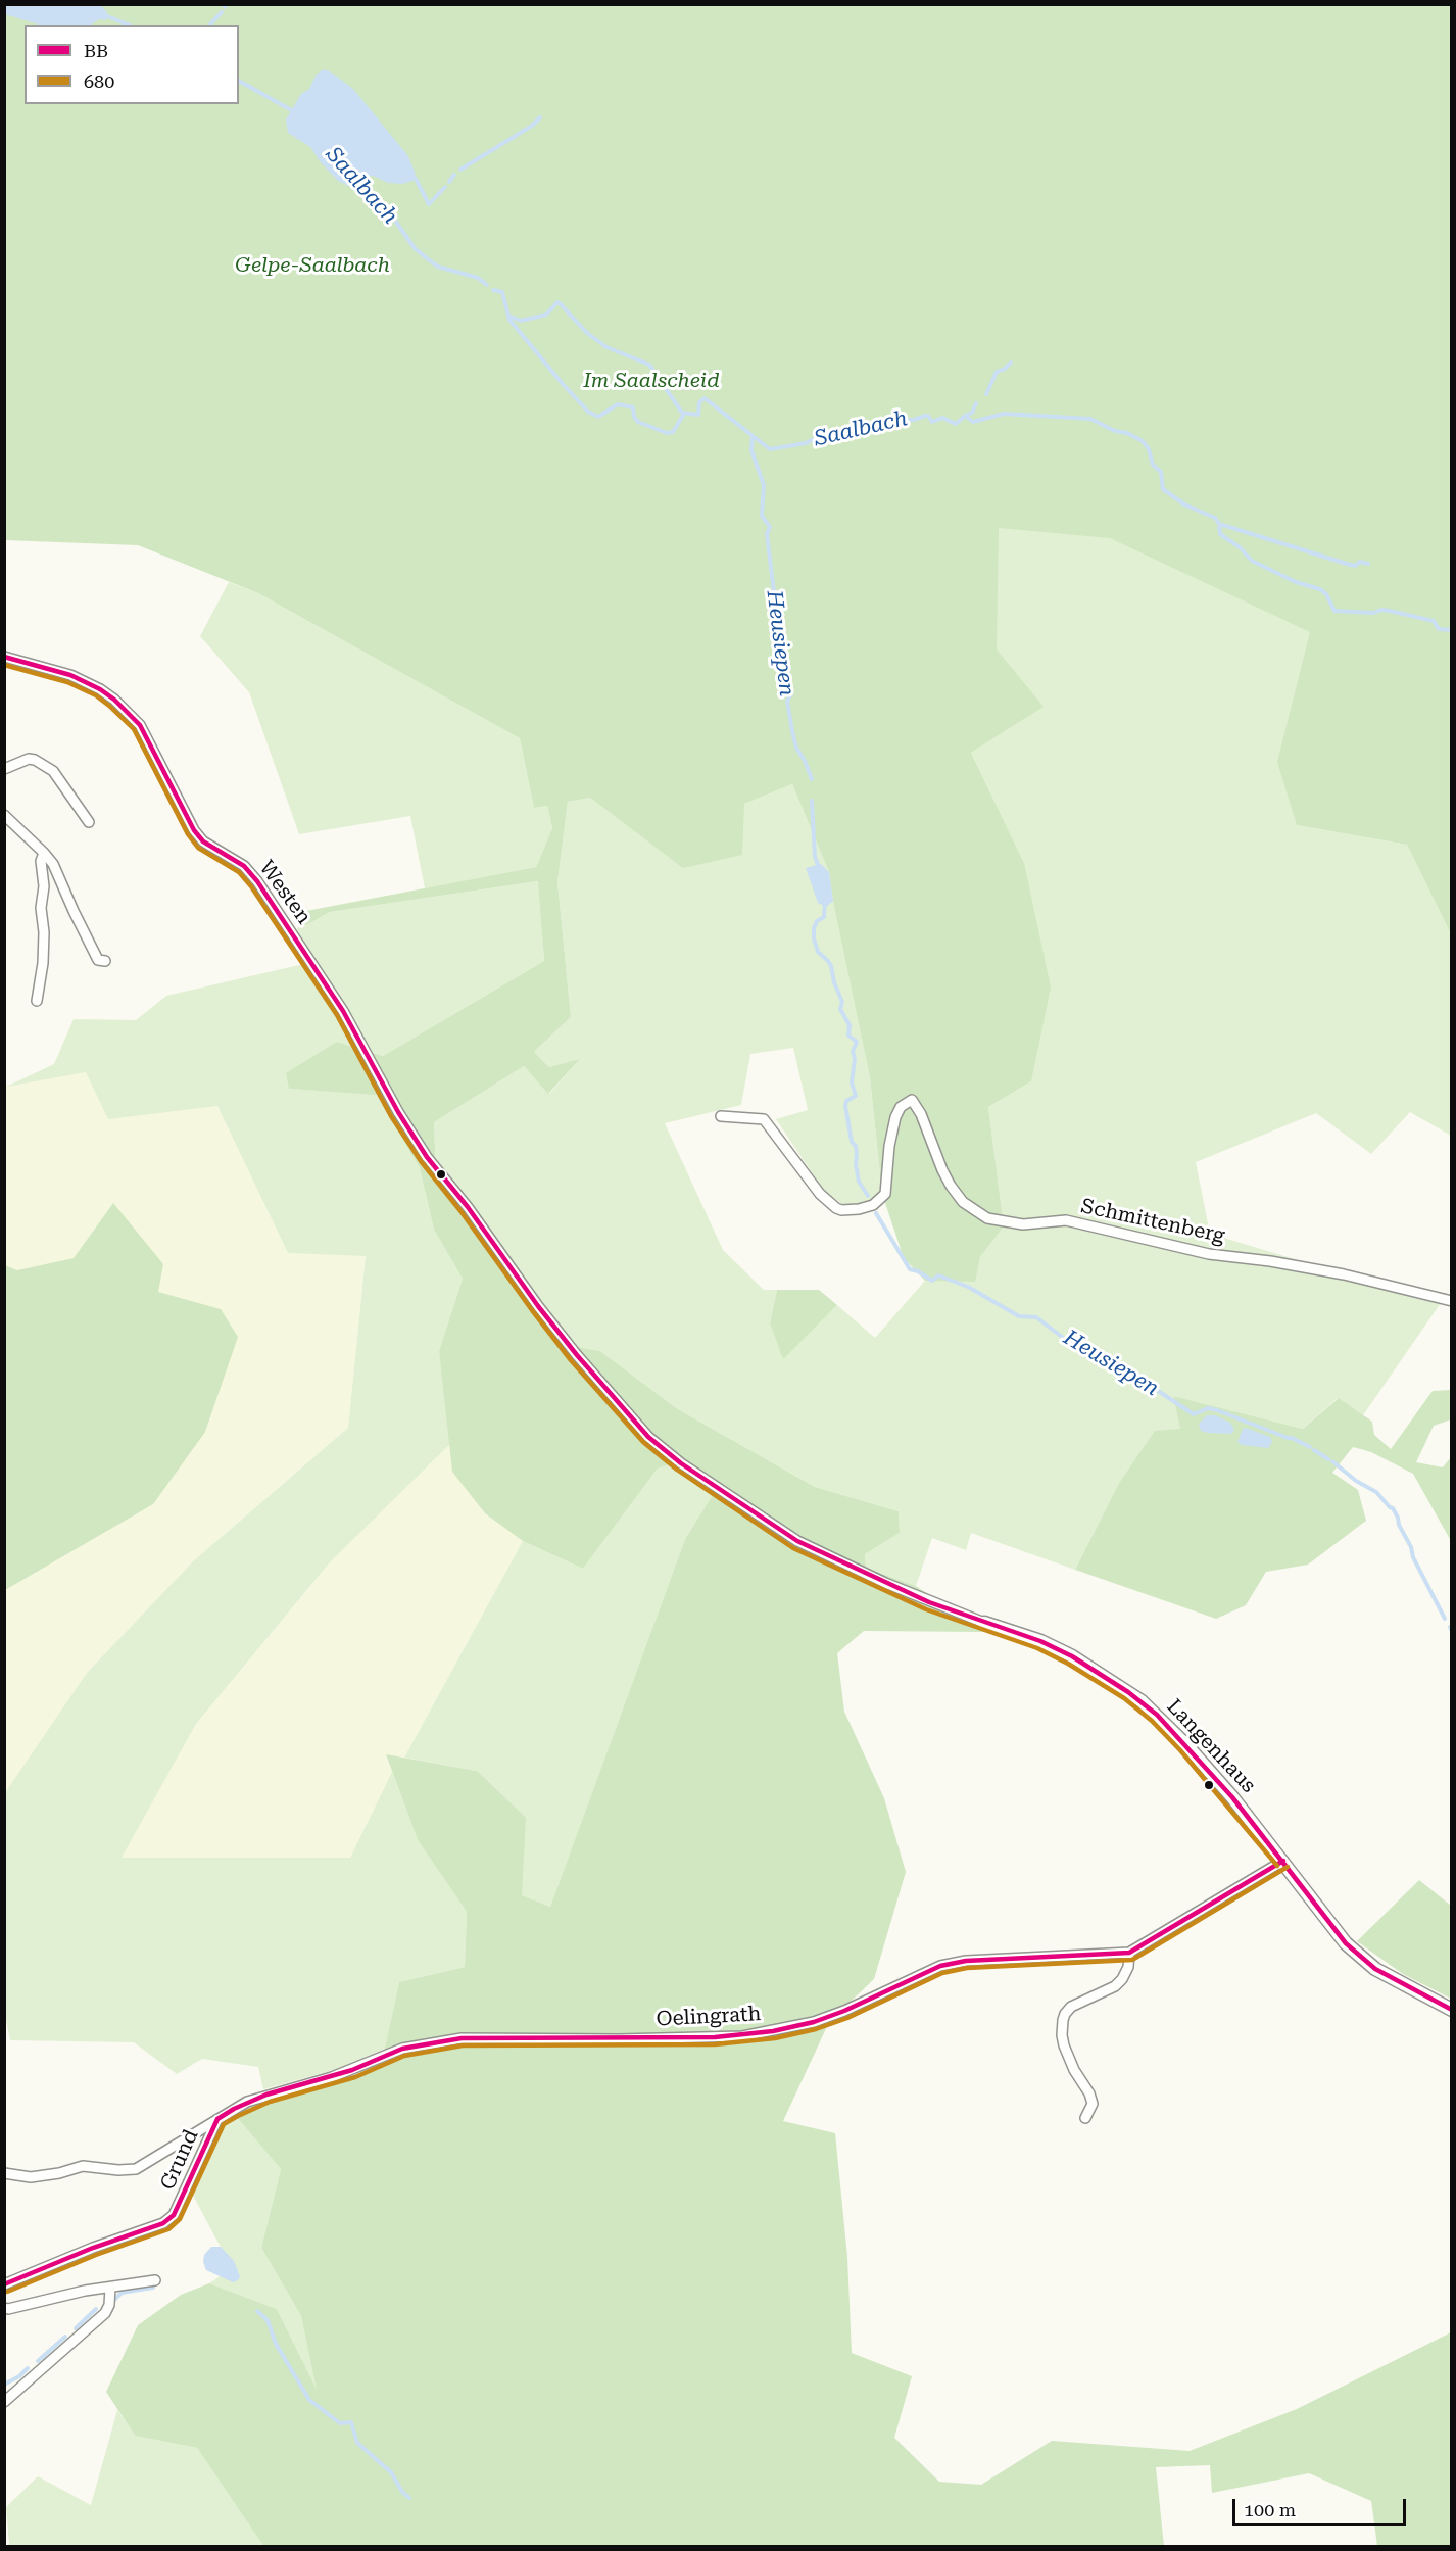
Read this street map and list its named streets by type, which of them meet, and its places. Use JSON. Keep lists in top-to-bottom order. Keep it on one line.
{"streets":{"street":["Westen","Schmittenberg","Langenhaus","Oelingrath","Grund"]},"crossings":[["Westen","Langenhaus"],["Langenhaus","Oelingrath"],["Oelingrath","Grund"]],"water":["Saalbach","Heusiepen"],"parks":["Gelpe-Saalbach","Im Saalscheid"],"lines":["transit line BB","transit line 680"],"legend":["BB","680"],"scale_bar":"100 m"}
